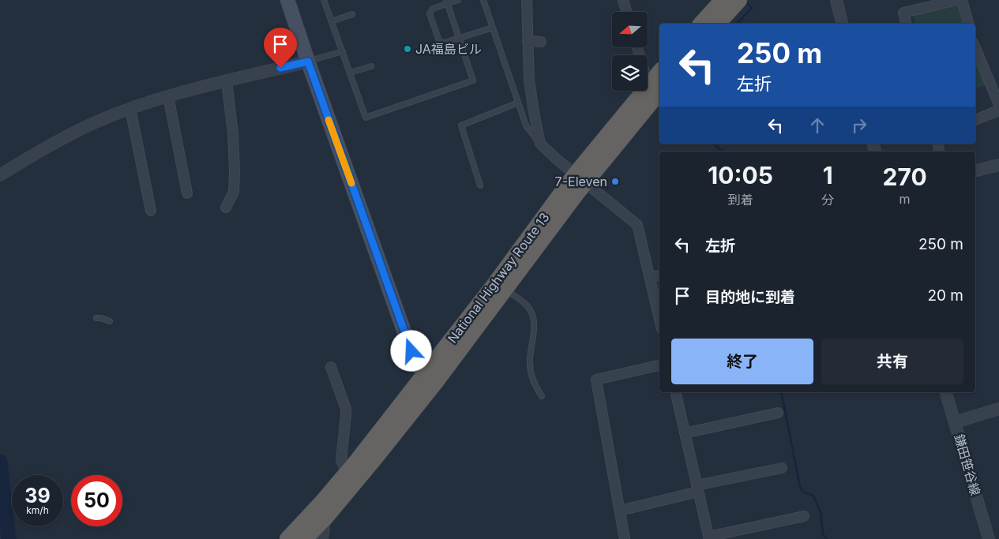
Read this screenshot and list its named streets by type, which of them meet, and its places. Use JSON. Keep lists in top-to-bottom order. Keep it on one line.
{"streets":{"highway":["National Highway Route 13"],"street":["鎌田笹谷線"]},"places":["JA福島ビル","7-Eleven"],"north":"left","page":{"turn":["250 m","左折"],"eta":["10:05","到着","1","分","270","m"],"list":[{"name":"左折","value":"250 m"},{"name":"目的地に到着","value":"20 m"}],"buttons":["終了","共有"],"speed":"39 km/h","limit":"50"}}
